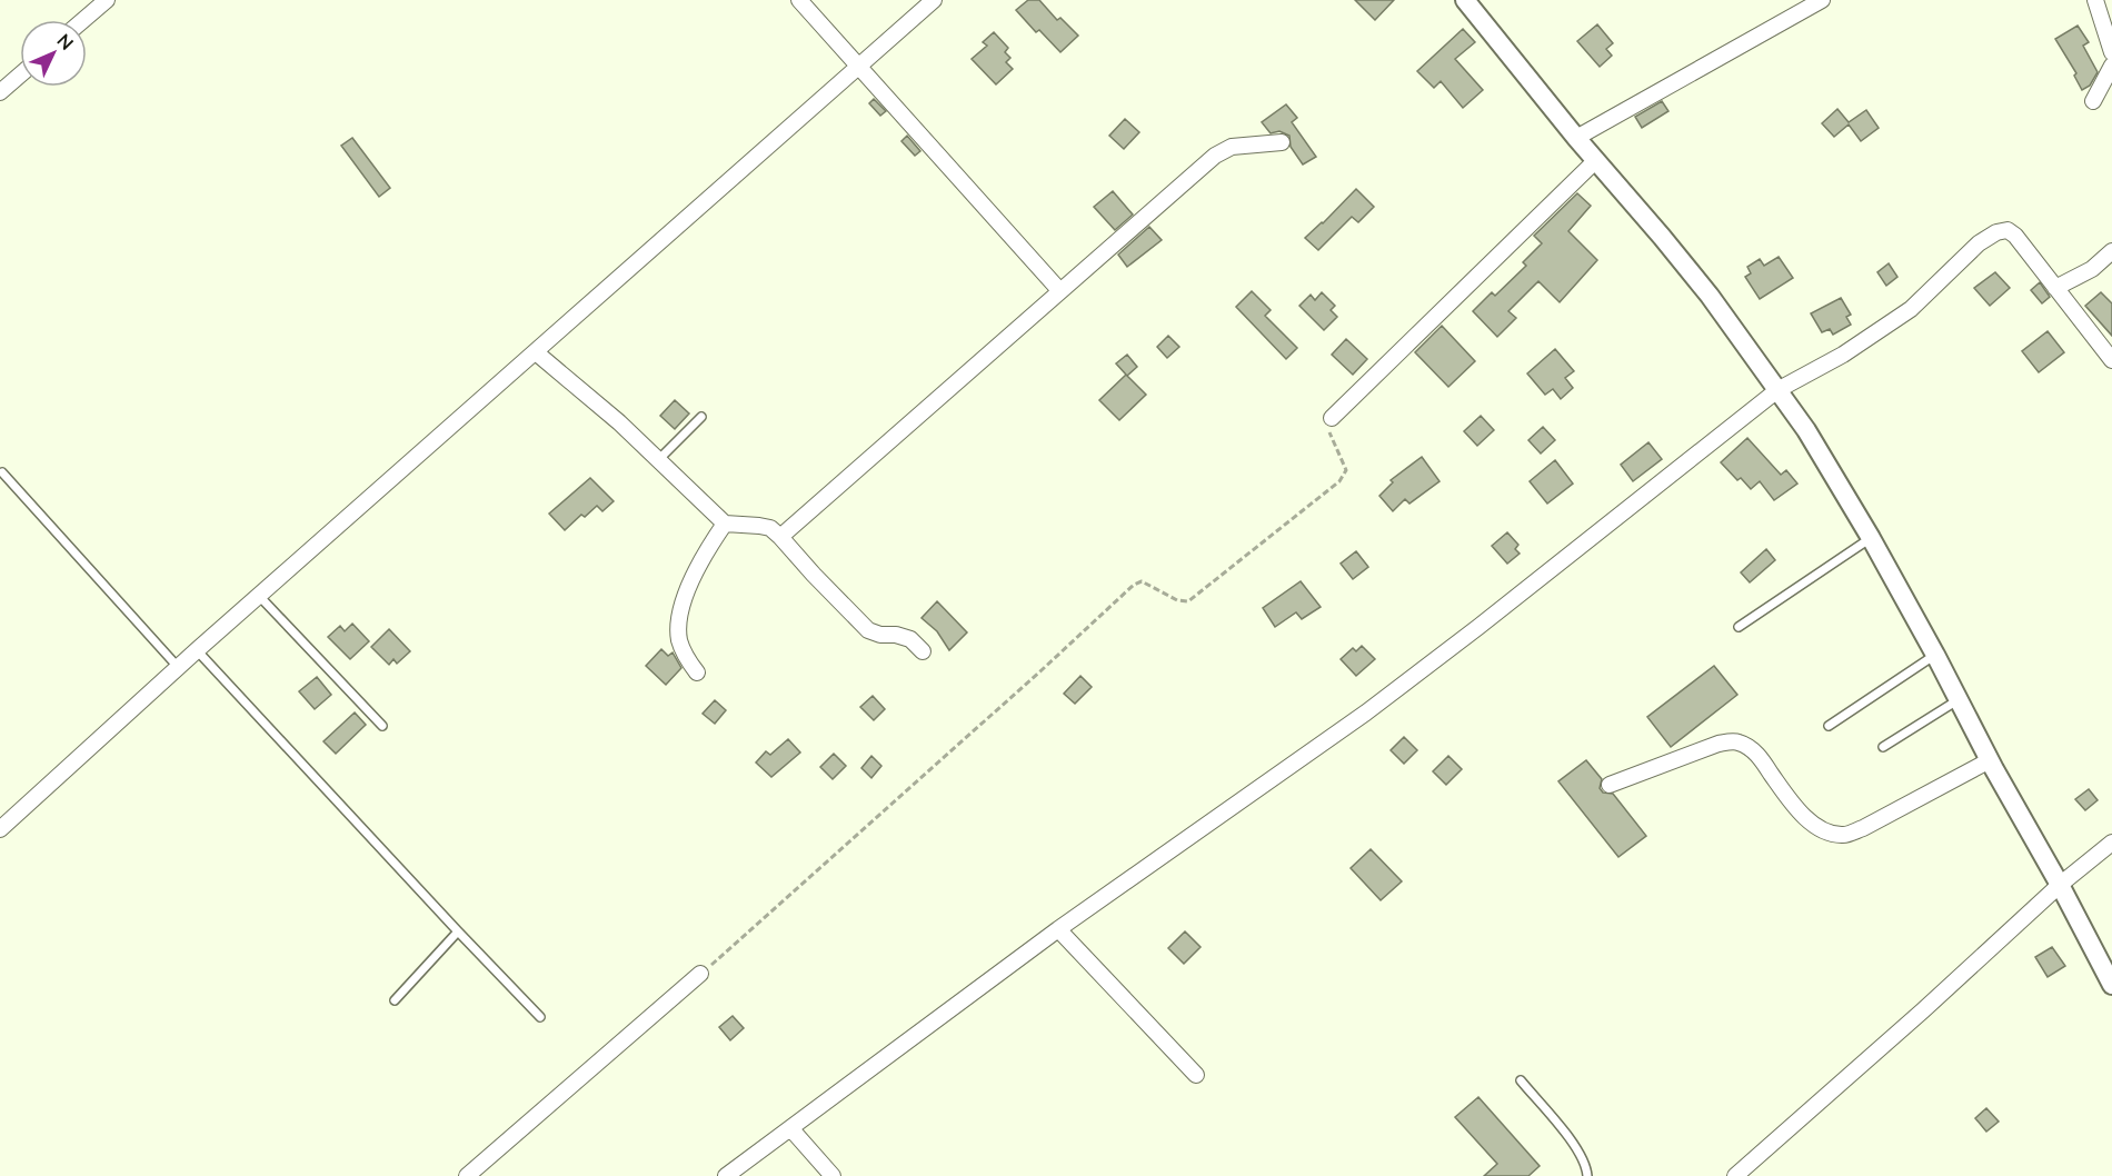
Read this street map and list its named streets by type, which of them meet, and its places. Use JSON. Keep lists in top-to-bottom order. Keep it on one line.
{"north":"top right"}
